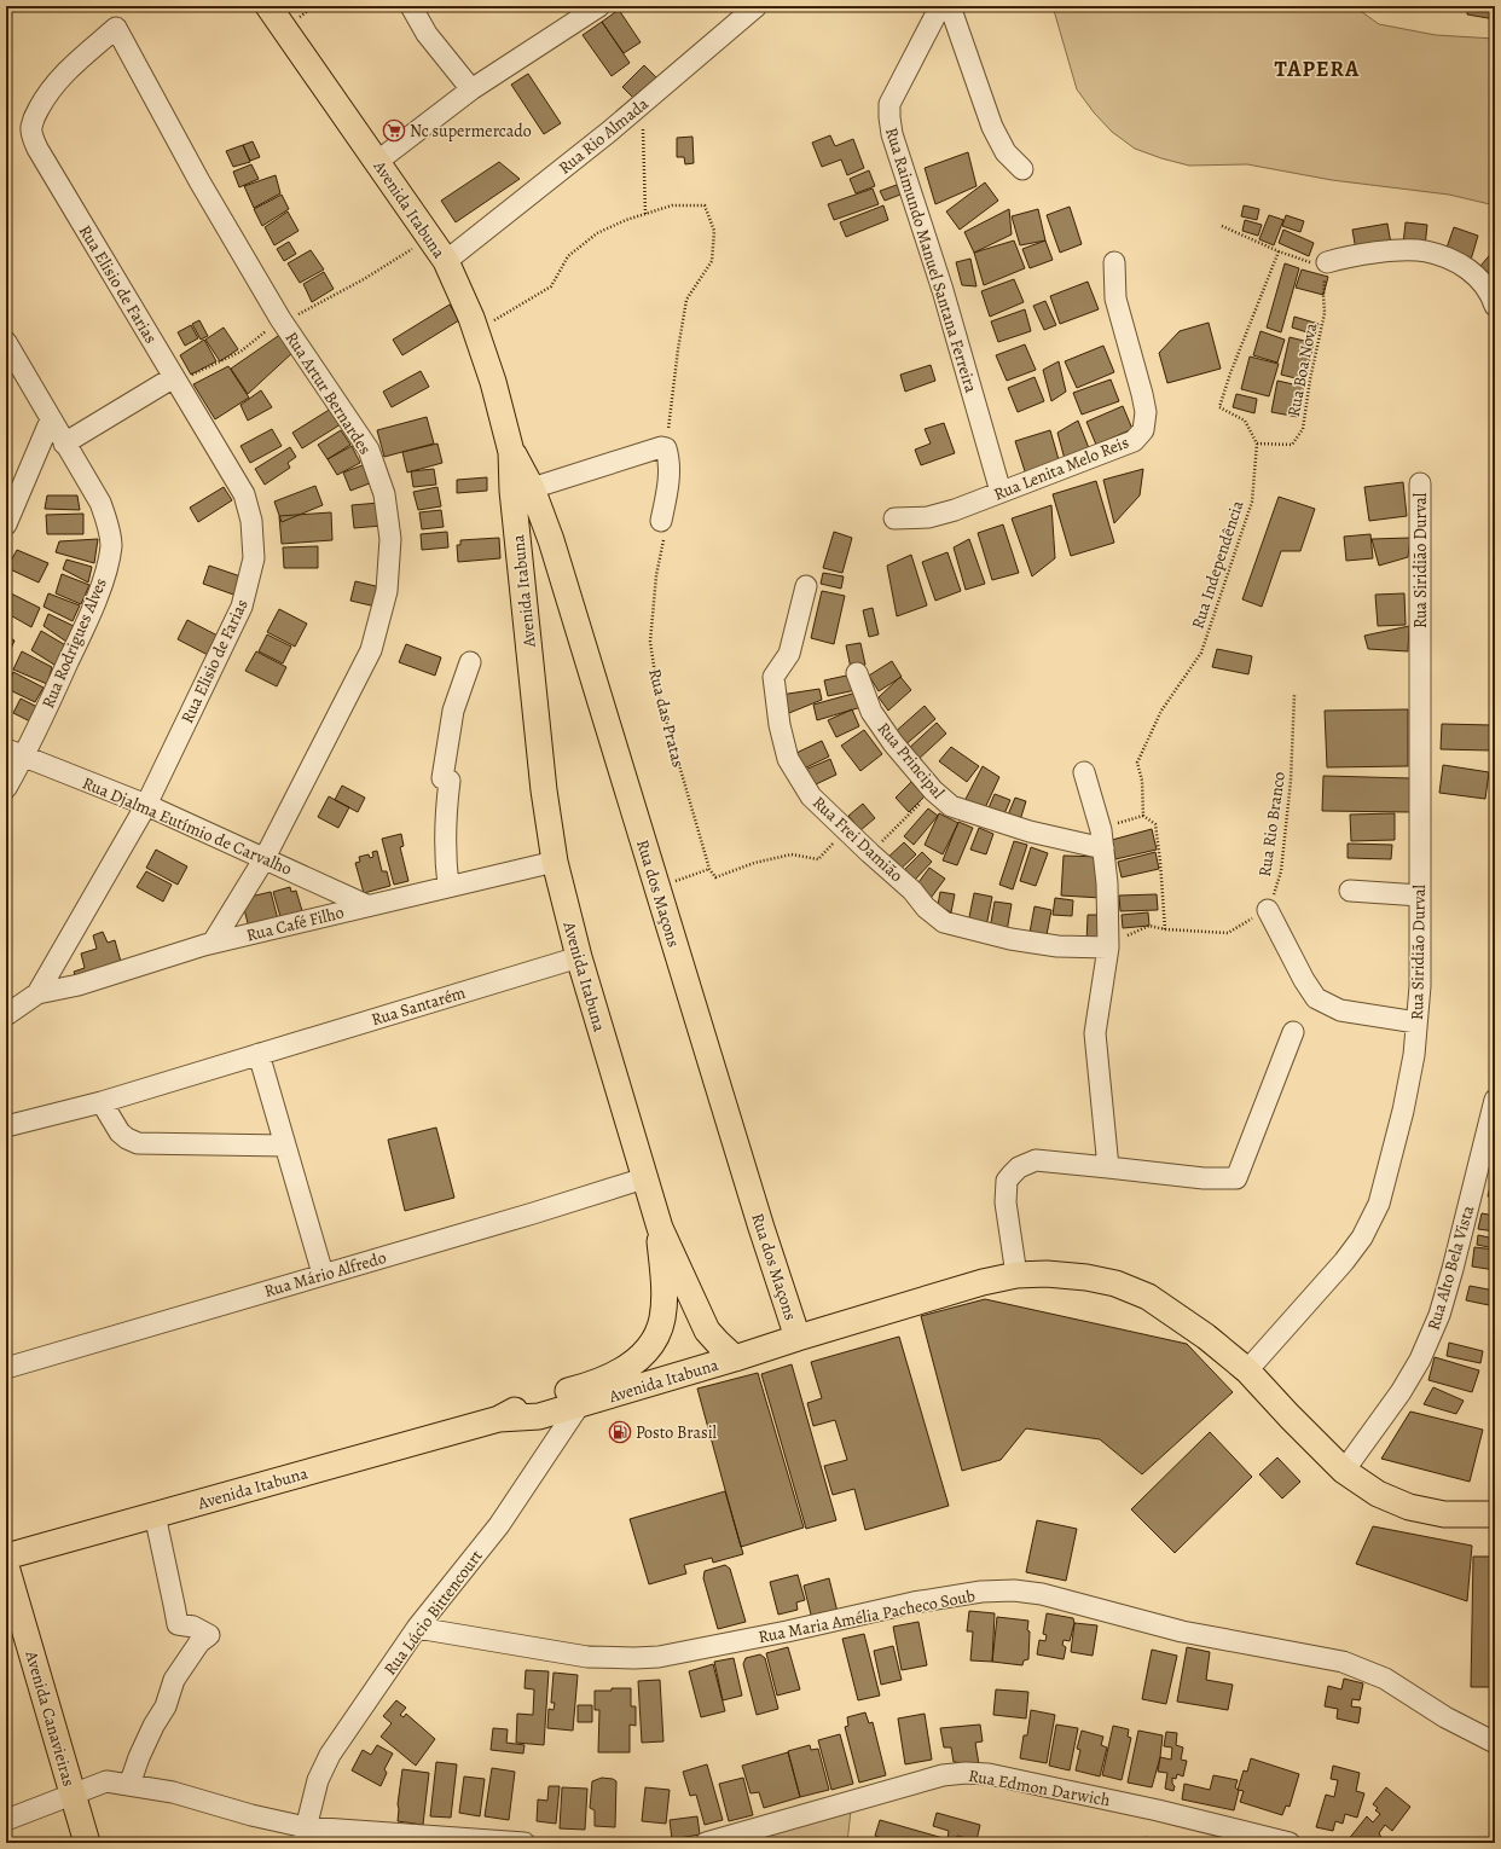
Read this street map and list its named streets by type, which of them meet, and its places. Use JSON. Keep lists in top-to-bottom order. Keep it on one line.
{"streets":{"main road":["Avenida Itabuna","Rua dos Maçons","Avenida Canavieiras"],"street":["Rua Rio Almada","Rua Raimundo Manuel Santana Ferreira","Rua Elisio de Farias","Rua Artur Bernardes","Rua Lenita Melo Reis","Rua Siridião Durval","Rua Rodrigues Alves","Rua Principal","Rua Djalma Eutímio de Carvalho","Rua Frei Damião","Rua Café Filho","Rua Santarém","Rua Alto Bela Vista","Rua Mário Alfredo","Rua Lúcio Bittencourt","Rua Maria Amélia Pacheco Soub","Rua Edmon Darwich"],"path":["Rua Boa Nova","Rua Independência","Rua das Pratas","Rua Rio Branco"]},"crossings":[["Rua Rio Almada","Avenida Itabuna"],["Avenida Itabuna","Rua dos Maçons"],["Avenida Itabuna","Rua Café Filho"],["Avenida Itabuna","Rua Santarém"],["Avenida Itabuna","Rua Mário Alfredo"],["Avenida Itabuna","Rua Lúcio Bittencourt"],["Rua Raimundo Manuel Santana Ferreira","Rua Lenita Melo Reis"],["Rua Elisio de Farias","Rua Artur Bernardes"],["Rua Elisio de Farias","Rua Djalma Eutímio de Carvalho"],["Rua Elisio de Farias","Rua Café Filho"],["Rua Boa Nova","Rua Independência"],["Rua Artur Bernardes","Rua Djalma Eutímio de Carvalho"],["Rua Artur Bernardes","Rua Café Filho"],["Rua Rodrigues Alves","Rua Djalma Eutímio de Carvalho"],["Rua Djalma Eutímio de Carvalho","Rua Café Filho"],["Rua Lúcio Bittencourt","Rua Maria Amélia Pacheco Soub"]],"districts":["TAPERA"],"places":{"supermarket":["Nc supermercado"],"fuel station":["Posto Brasil"]}}
